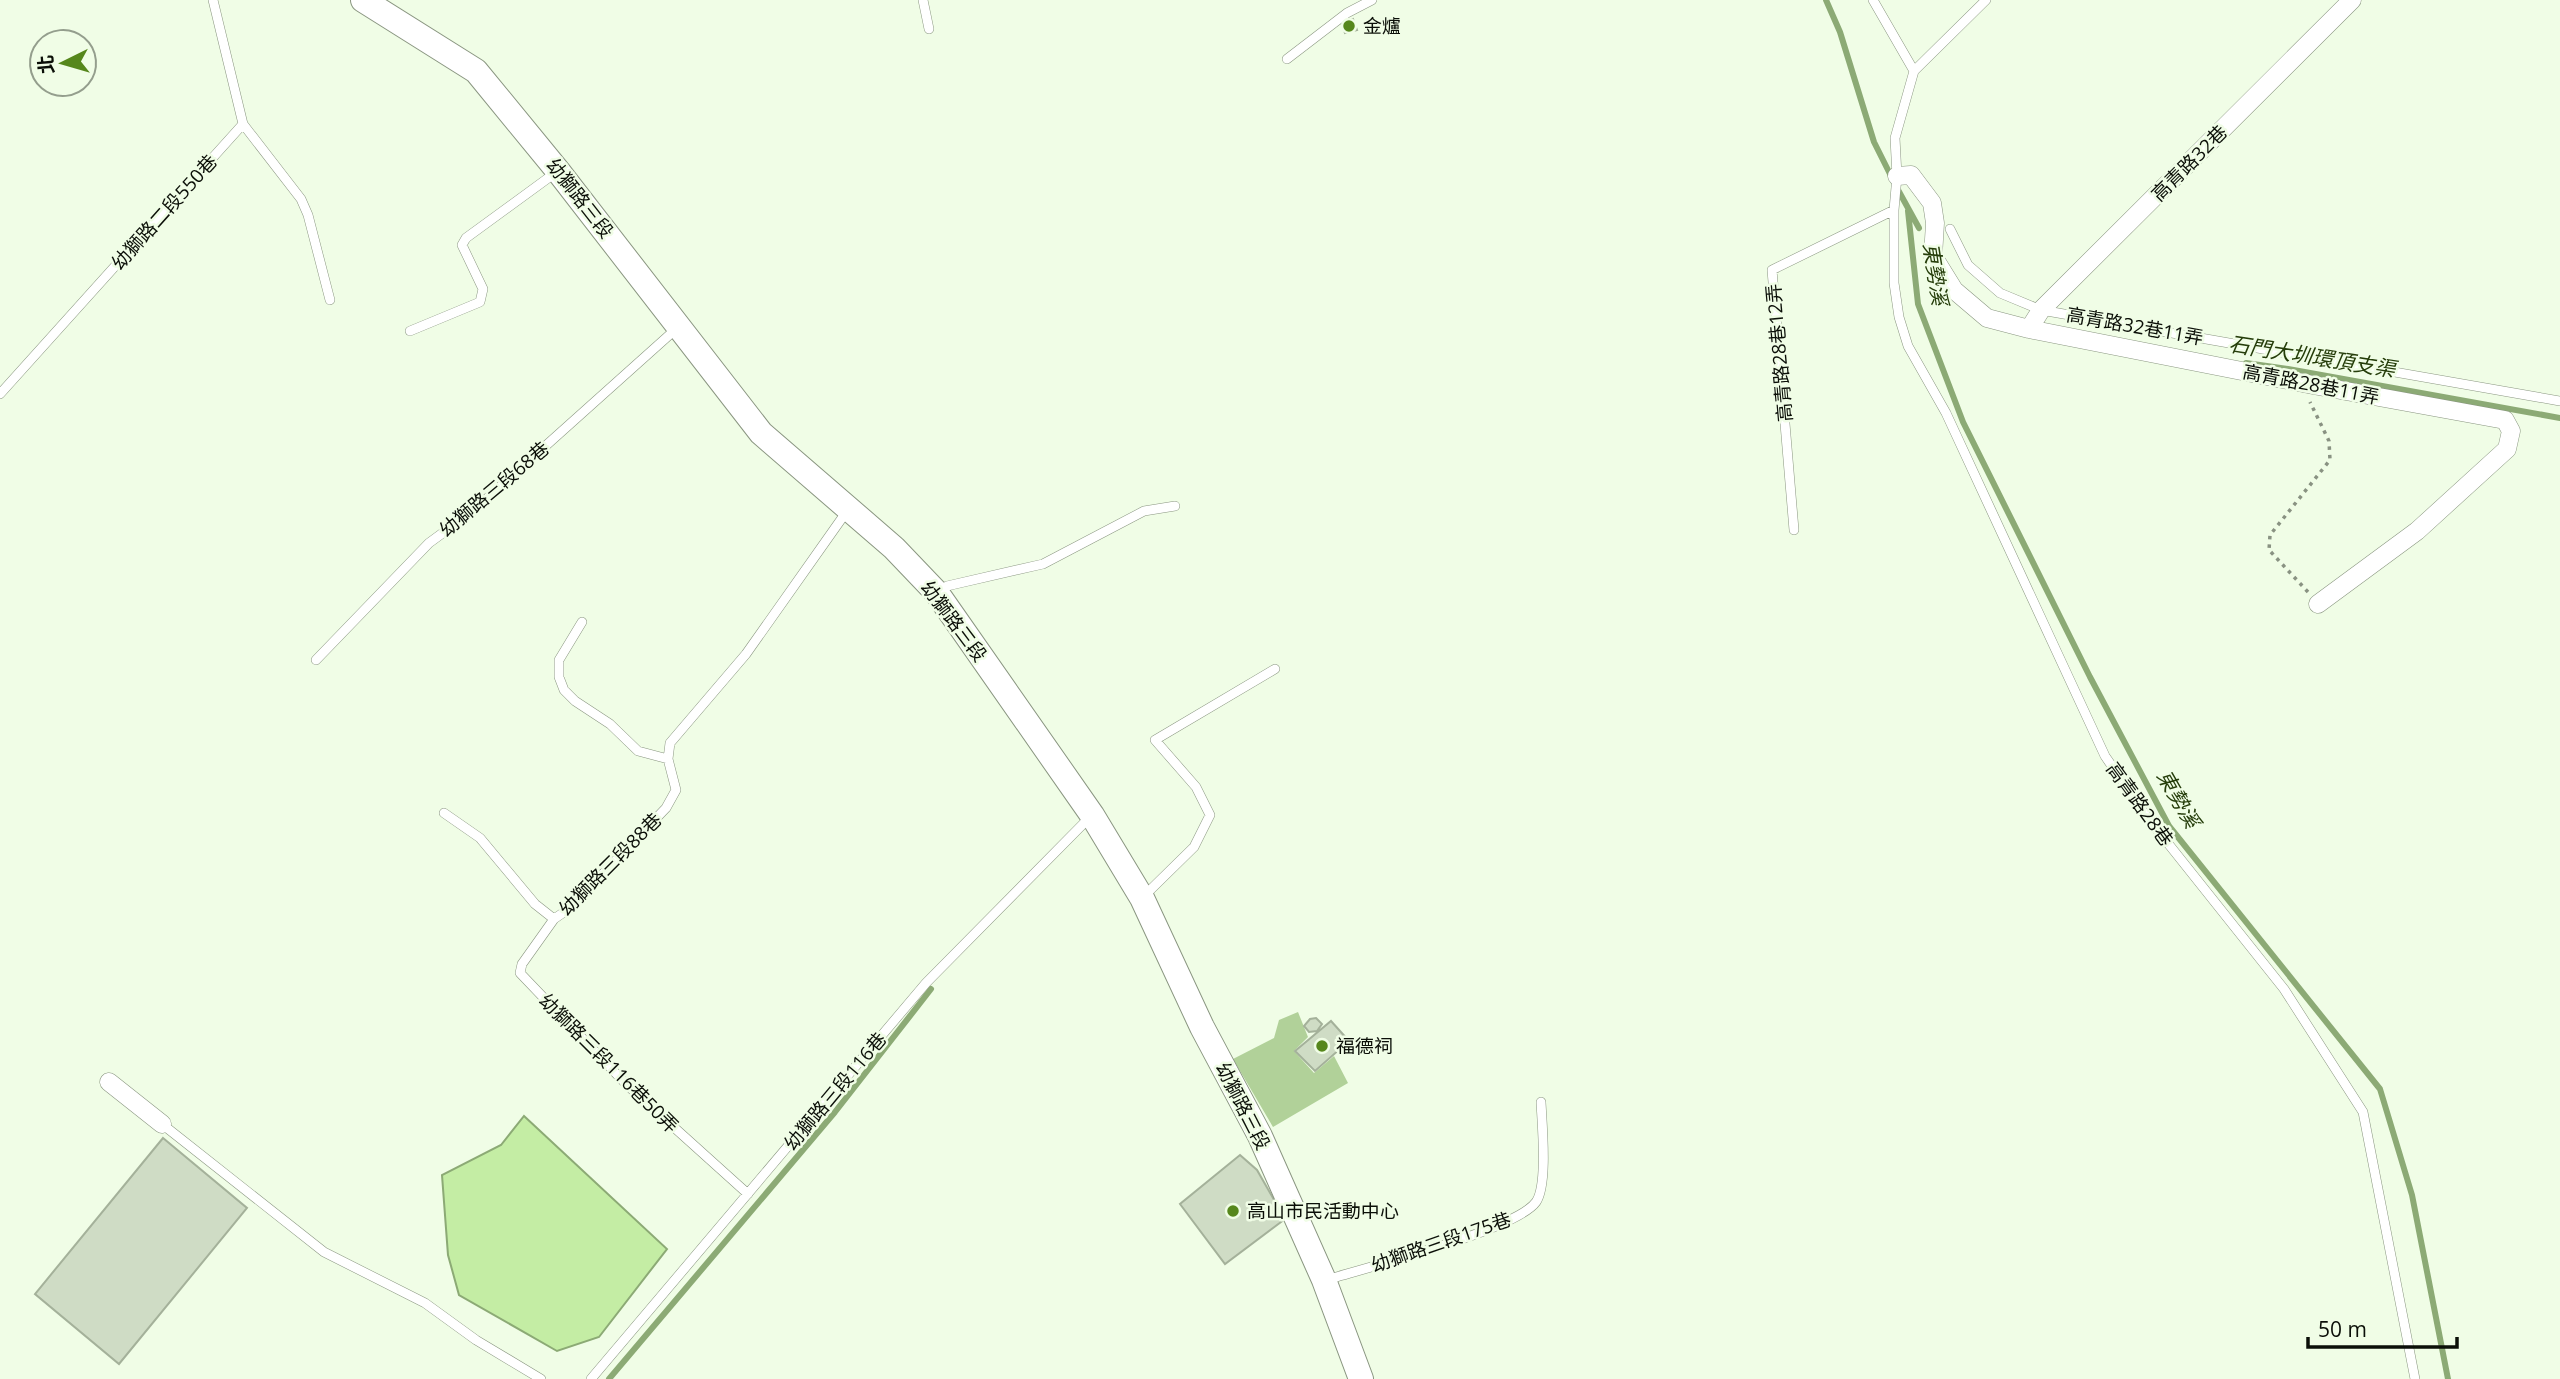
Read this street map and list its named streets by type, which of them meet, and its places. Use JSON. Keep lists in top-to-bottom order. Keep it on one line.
{"streets":{"street":["高青路32巷","幼獅路三段","高青路28巷11弄"],"lane":["幼獅路二段550巷","高青路32巷11弄","高青路28巷12弄","幼獅路三段68巷","高青路28巷","幼獅路三段88巷","幼獅路三段116巷50弄","幼獅路三段116巷","幼獅路三段175巷"]},"crossings":[["高青路32巷","高青路32巷11弄"],["高青路32巷","高青路28巷11弄"],["幼獅路三段","幼獅路三段68巷"],["幼獅路三段","幼獅路三段116巷"],["幼獅路三段","幼獅路三段175巷"],["高青路28巷12弄","高青路28巷"],["高青路28巷11弄","高青路28巷"],["幼獅路三段88巷","幼獅路三段116巷50弄"],["幼獅路三段116巷50弄","幼獅路三段116巷"]],"water":["東勢溪","石門大圳環頂支渠"],"places":["金爐","福德祠","高山市民活動中心"],"scale_bar":"50 m","north":"left"}
